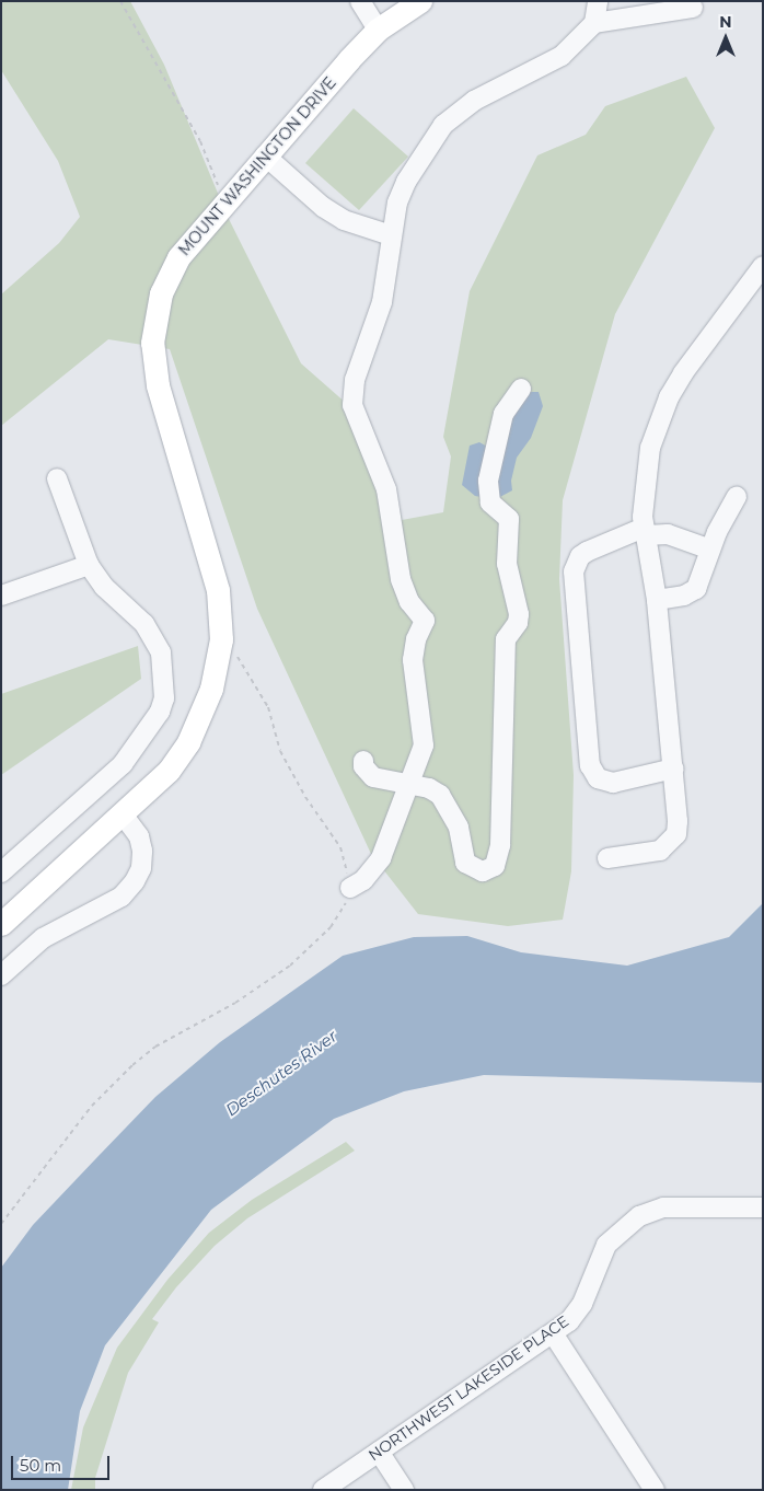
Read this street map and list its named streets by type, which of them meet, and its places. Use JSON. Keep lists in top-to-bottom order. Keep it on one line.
{"streets":{"main road":["MOUNT WASHINGTON DRIVE"],"street":["NORTHWEST LAKESIDE PLACE"]},"water":["Deschutes River"],"scale_bar":"50 m","north":"top"}
